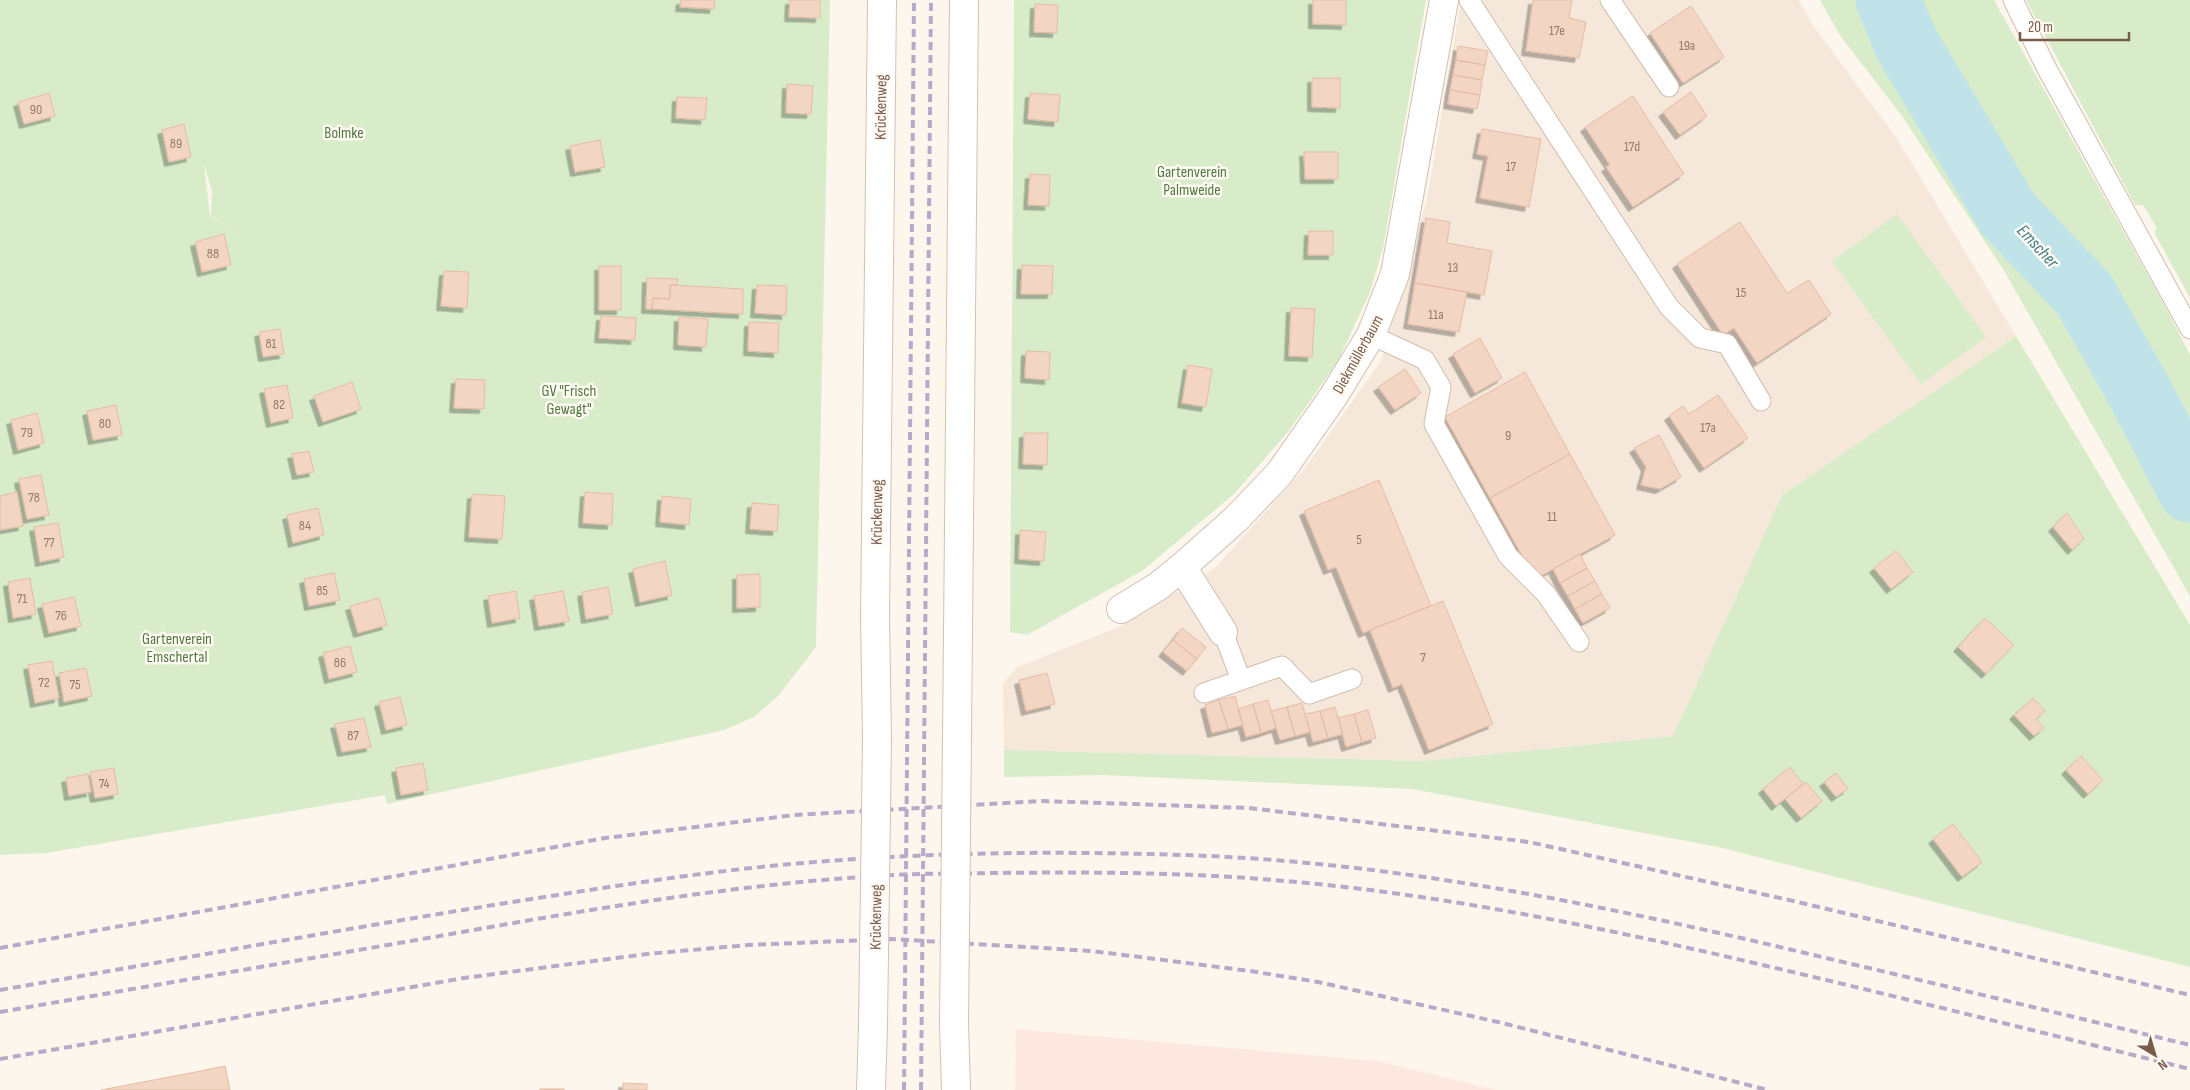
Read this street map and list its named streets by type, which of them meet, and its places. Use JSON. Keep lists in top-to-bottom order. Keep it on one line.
{"streets":{"main road":["Krückenweg","Diekmüllerbaum"]},"water":["Emscher"],"parks":["Bolmke","Gartenverein Palmweide","GV \"Frisch Gewagt\"","Gartenverein Emschertal"],"house_numbers":["17e","19a","90","89","17d","17","88","13","15","11a","81","82","80","17a","79","9","78","11","84","5","77","85","71","76","7","86","72","75","87","74"],"scale_bar":"20 m","north":"bottom right"}
